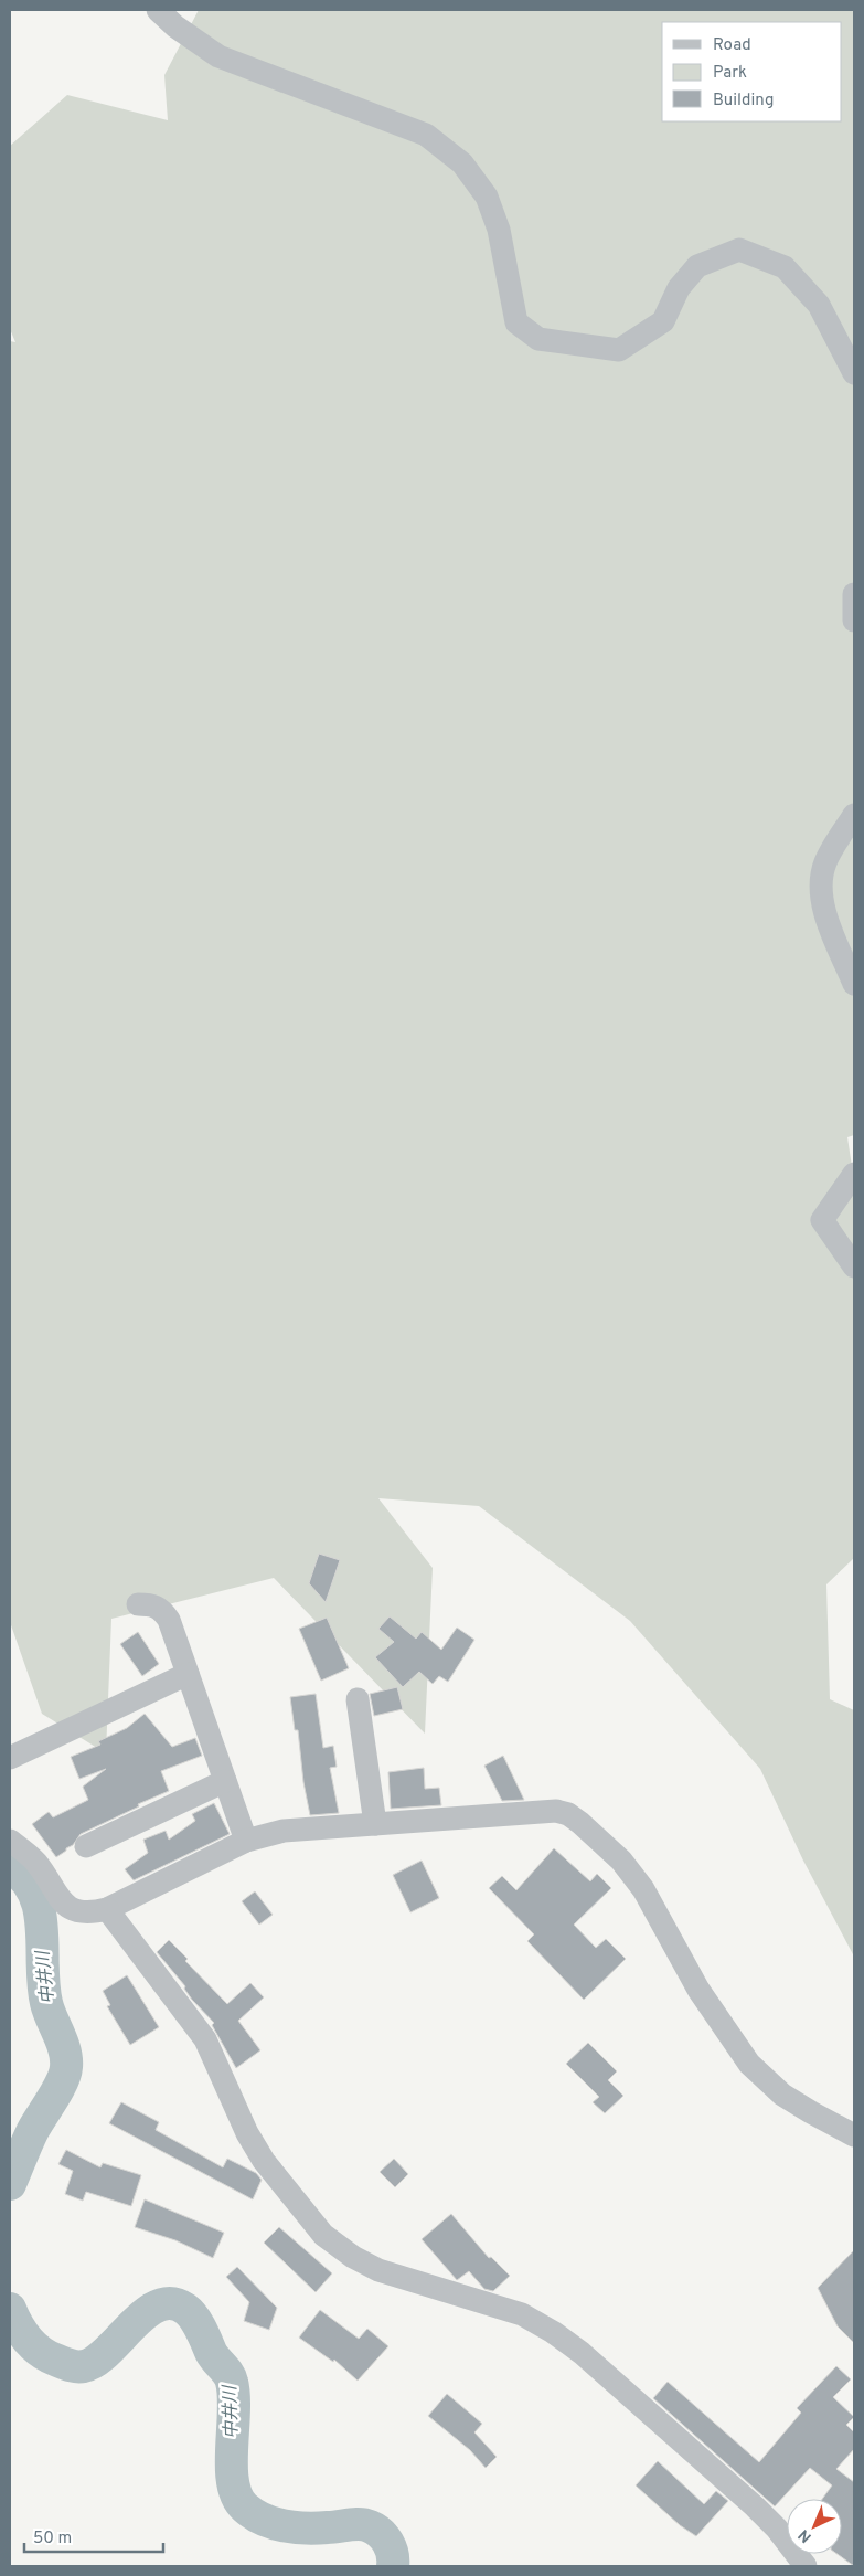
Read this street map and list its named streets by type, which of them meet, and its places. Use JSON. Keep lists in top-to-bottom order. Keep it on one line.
{"water":["中井川"],"legend":["Road","Park","Building"],"scale_bar":"50 m","north":"bottom left"}
